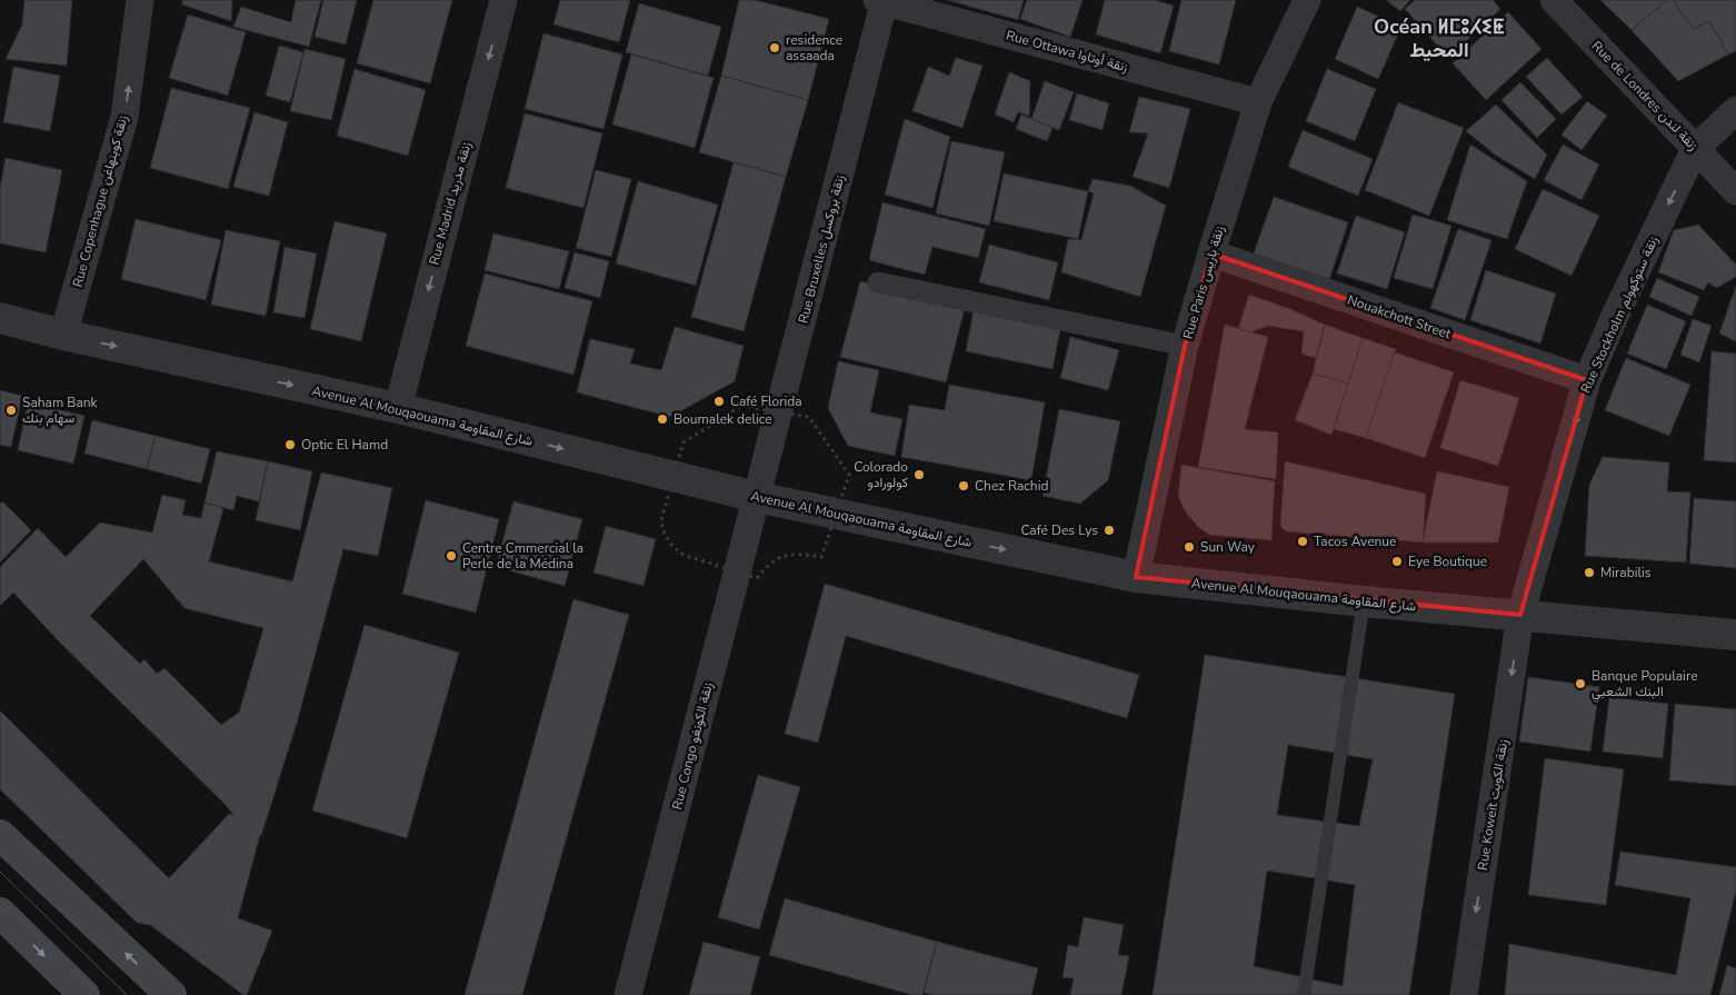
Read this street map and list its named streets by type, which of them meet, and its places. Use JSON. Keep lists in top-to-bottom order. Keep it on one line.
{"streets":{"street":["Rue Ottawa زنقة أوتاوا","Rue de Londres زنقة لندن","Rue Copenhague زنقة كوبنهاغن","Rue Madrid زنقة مدريد","Rue Bruxelles زنقة بروكسل","Rue Paris زنقة باريس","Rue Stockholm زنقة ستوكهولم","Nouakchott Street","Avenue Al Mouqaouama شارع المقاومة","Rue Congo زنقة الكونغو","Rue Koweït زنقة الكويت"]},"crossings":[["Rue Ottawa زنقة أوتاوا","Rue Bruxelles زنقة بروكسل"],["Rue Ottawa زنقة أوتاوا","Rue Paris زنقة باريس"],["Rue de Londres زنقة لندن","Rue Stockholm زنقة ستوكهولم"],["Rue Copenhague زنقة كوبنهاغن","Avenue Al Mouqaouama شارع المقاومة"],["Rue Madrid زنقة مدريد","Avenue Al Mouqaouama شارع المقاومة"],["Rue Bruxelles زنقة بروكسل","Avenue Al Mouqaouama شارع المقاومة"],["Rue Bruxelles زنقة بروكسل","Rue Congo زنقة الكونغو"],["Rue Paris زنقة باريس","Nouakchott Street"],["Rue Paris زنقة باريس","Avenue Al Mouqaouama شارع المقاومة"],["Rue Stockholm زنقة ستوكهولم","Nouakchott Street"],["Rue Stockholm زنقة ستوكهولم","Avenue Al Mouqaouama شارع المقاومة"],["Rue Stockholm زنقة ستوكهولم","Rue Koweït زنقة الكويت"],["Avenue Al Mouqaouama شارع المقاومة","Rue Congo زنقة الكونغو"],["Avenue Al Mouqaouama شارع المقاومة","Rue Koweït زنقة الكويت"]],"one_way":["Rue Copenhague زنقة كوبنهاغن","Rue Madrid زنقة مدريد","Rue Stockholm زنقة ستوكهولم","Avenue Al Mouqaouama شارع المقاومة","Rue Koweït زنقة الكويت"],"districts":["Océan ⵍⵎⵓⵃⵉⵟ المحيط"],"places":["residence assaada","Café Florida","Saham Bank سهام بنك","Boumalek delice","Optic El Hamd","Colorado كولورادو","Chez Rachid","Café Des Lys","Tacos Avenue","Sun Way","Centre Cmmercial la Perle de la Médina","Eye Boutique","Mirabilis","Banque Populaire البنك الشعبي"]}
